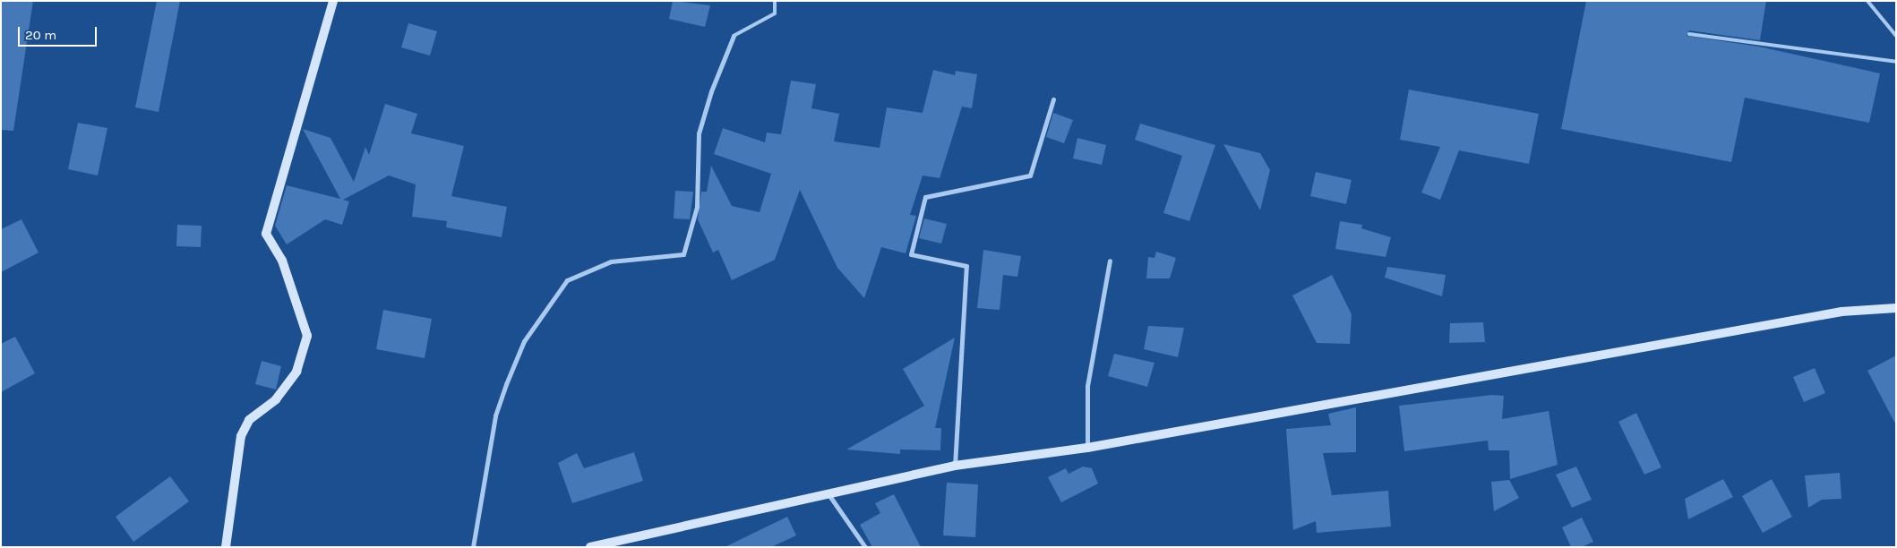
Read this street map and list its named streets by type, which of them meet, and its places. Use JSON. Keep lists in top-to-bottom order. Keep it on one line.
{"scale_bar":"20 m"}
